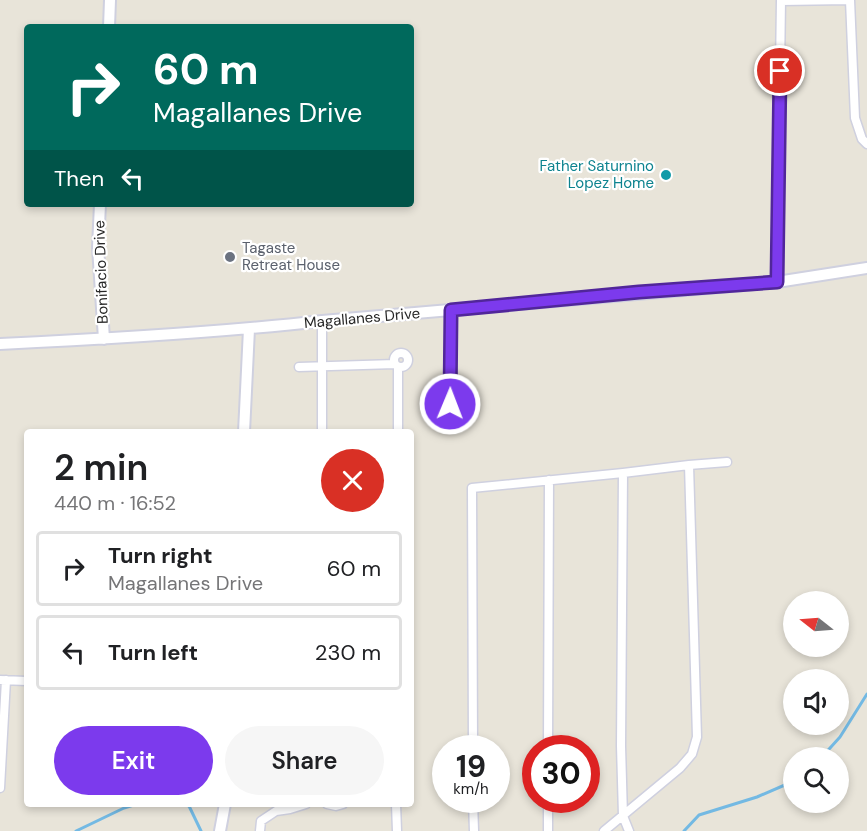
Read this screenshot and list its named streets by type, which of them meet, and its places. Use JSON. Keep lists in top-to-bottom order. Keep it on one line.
{"streets":{"street":["Bonifacio Drive","Magallanes Drive"]},"crossings":[["Bonifacio Drive","Magallanes Drive"]],"places":["Father Saturnino Lopez Home","Tagaste Retreat House"],"north":"left","page":{"turn":["60 m","Magallanes Drive"],"then":"Then","heading":["2 min","440 m · 16:52"],"list":[{"name":"Turn right","note":"Magallanes Drive","value":"60 m"},{"name":"Turn left","value":"230 m"}],"buttons":["Exit","Share"],"speed":"19 km/h","limit":"30"}}
